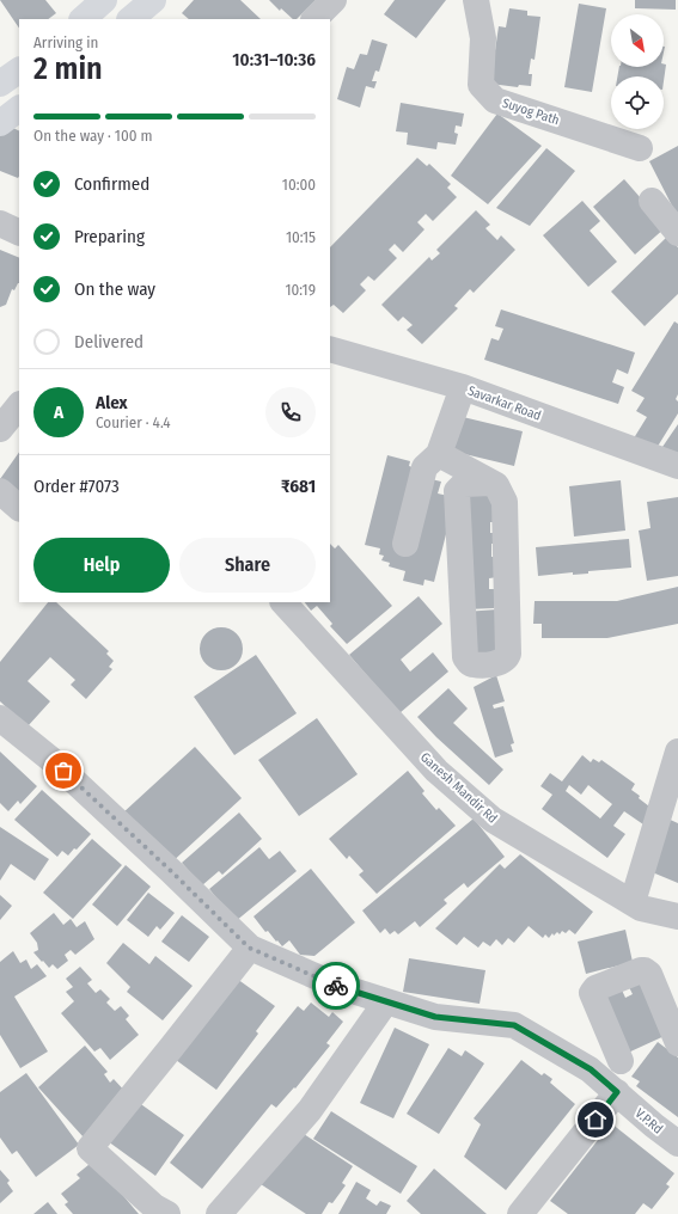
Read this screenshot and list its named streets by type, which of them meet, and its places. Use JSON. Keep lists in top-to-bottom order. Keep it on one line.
{"streets":{"street":["Suyog Path","Savarkar Road","Ganesh Mandir Rd","V.P.Rd"]},"north":"bottom right","page":{"heading":["2 min","Arriving in","10:31–10:36"],"panel":["Alex","Courier · 4.4","Order #7073","₹681"],"bar":"On the way · 100 m","list":[["Confirmed","10:00"],["Preparing","10:15"],["On the way","10:19"],"Delivered"],"round":"A","buttons":["Help","Share"]}}
